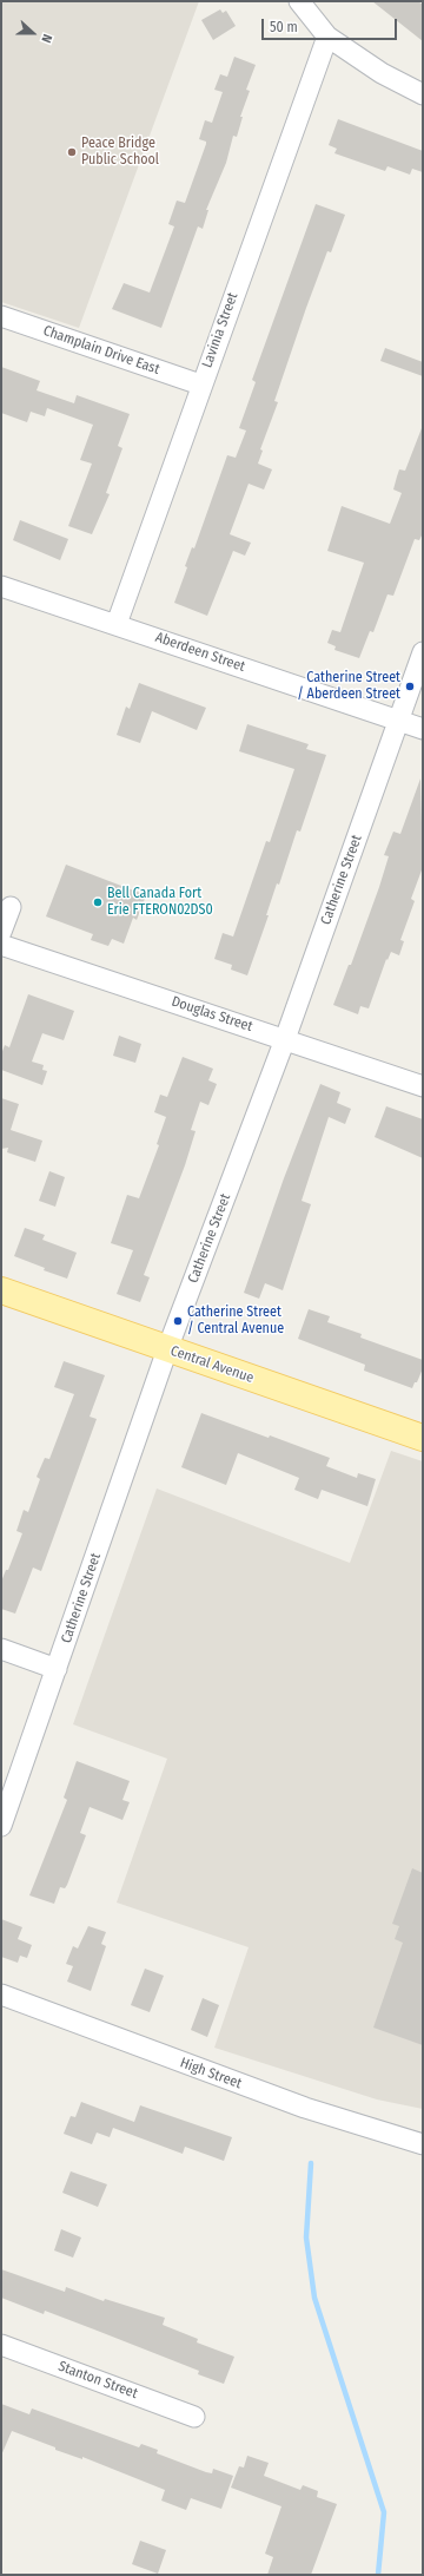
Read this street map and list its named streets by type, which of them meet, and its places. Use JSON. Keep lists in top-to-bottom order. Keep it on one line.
{"streets":{"main road":["Central Avenue"],"street":["Lavinia Street","Champlain Drive East","Aberdeen Street","Catherine Street","Douglas Street","High Street","Stanton Street"]},"crossings":[["Lavinia Street","Champlain Drive East"],["Lavinia Street","Aberdeen Street"],["Aberdeen Street","Catherine Street"],["Catherine Street","Douglas Street"],["Catherine Street","Central Avenue"]],"places":["Peace Bridge Public School","Catherine Street / Aberdeen Street","Bell Canada Fort Erie FTERON02DS0","Catherine Street / Central Avenue"],"scale_bar":"50 m","north":"right"}
